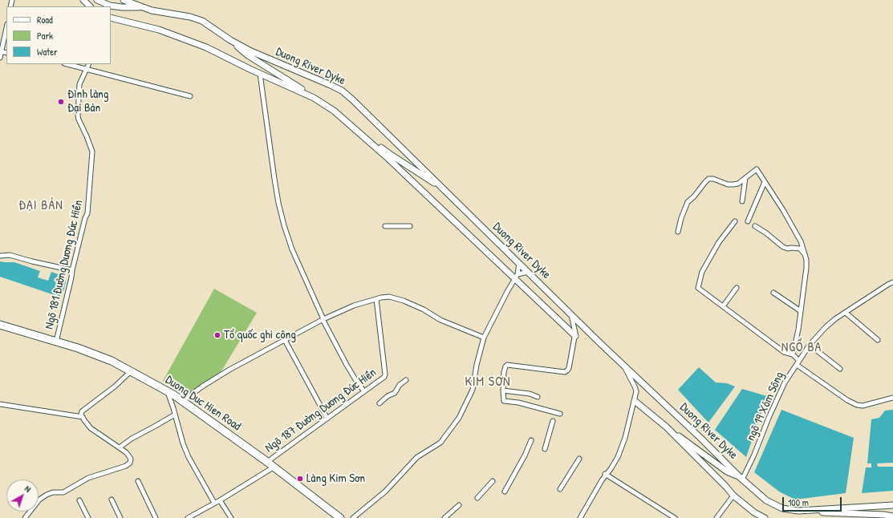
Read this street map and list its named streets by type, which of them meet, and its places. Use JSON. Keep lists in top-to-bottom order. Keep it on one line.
{"streets":{"highway":["Duong Duc Hien Road"],"main road":["Duong River Dyke"],"street":["Ngõ 181 Đường Dương Đức Hiền","ngõ 19 Xóm Sông","Ngõ 187 Đường Dương Đức Hiền"]},"crossings":[["Duong River Dyke","ngõ 19 Xóm Sông"],["Ngõ 181 Đường Dương Đức Hiền","Duong Duc Hien Road"],["Duong Duc Hien Road","Ngõ 187 Đường Dương Đức Hiền"]],"districts":["ĐẠI BẢN","NGỔ BA","KIM SƠN"],"places":["Đình làng Đại Bản","Tổ quốc ghi công","Làng Kim Sơn"],"legend":["Road","Park","Water"],"scale_bar":"100 m","north":"top right"}
